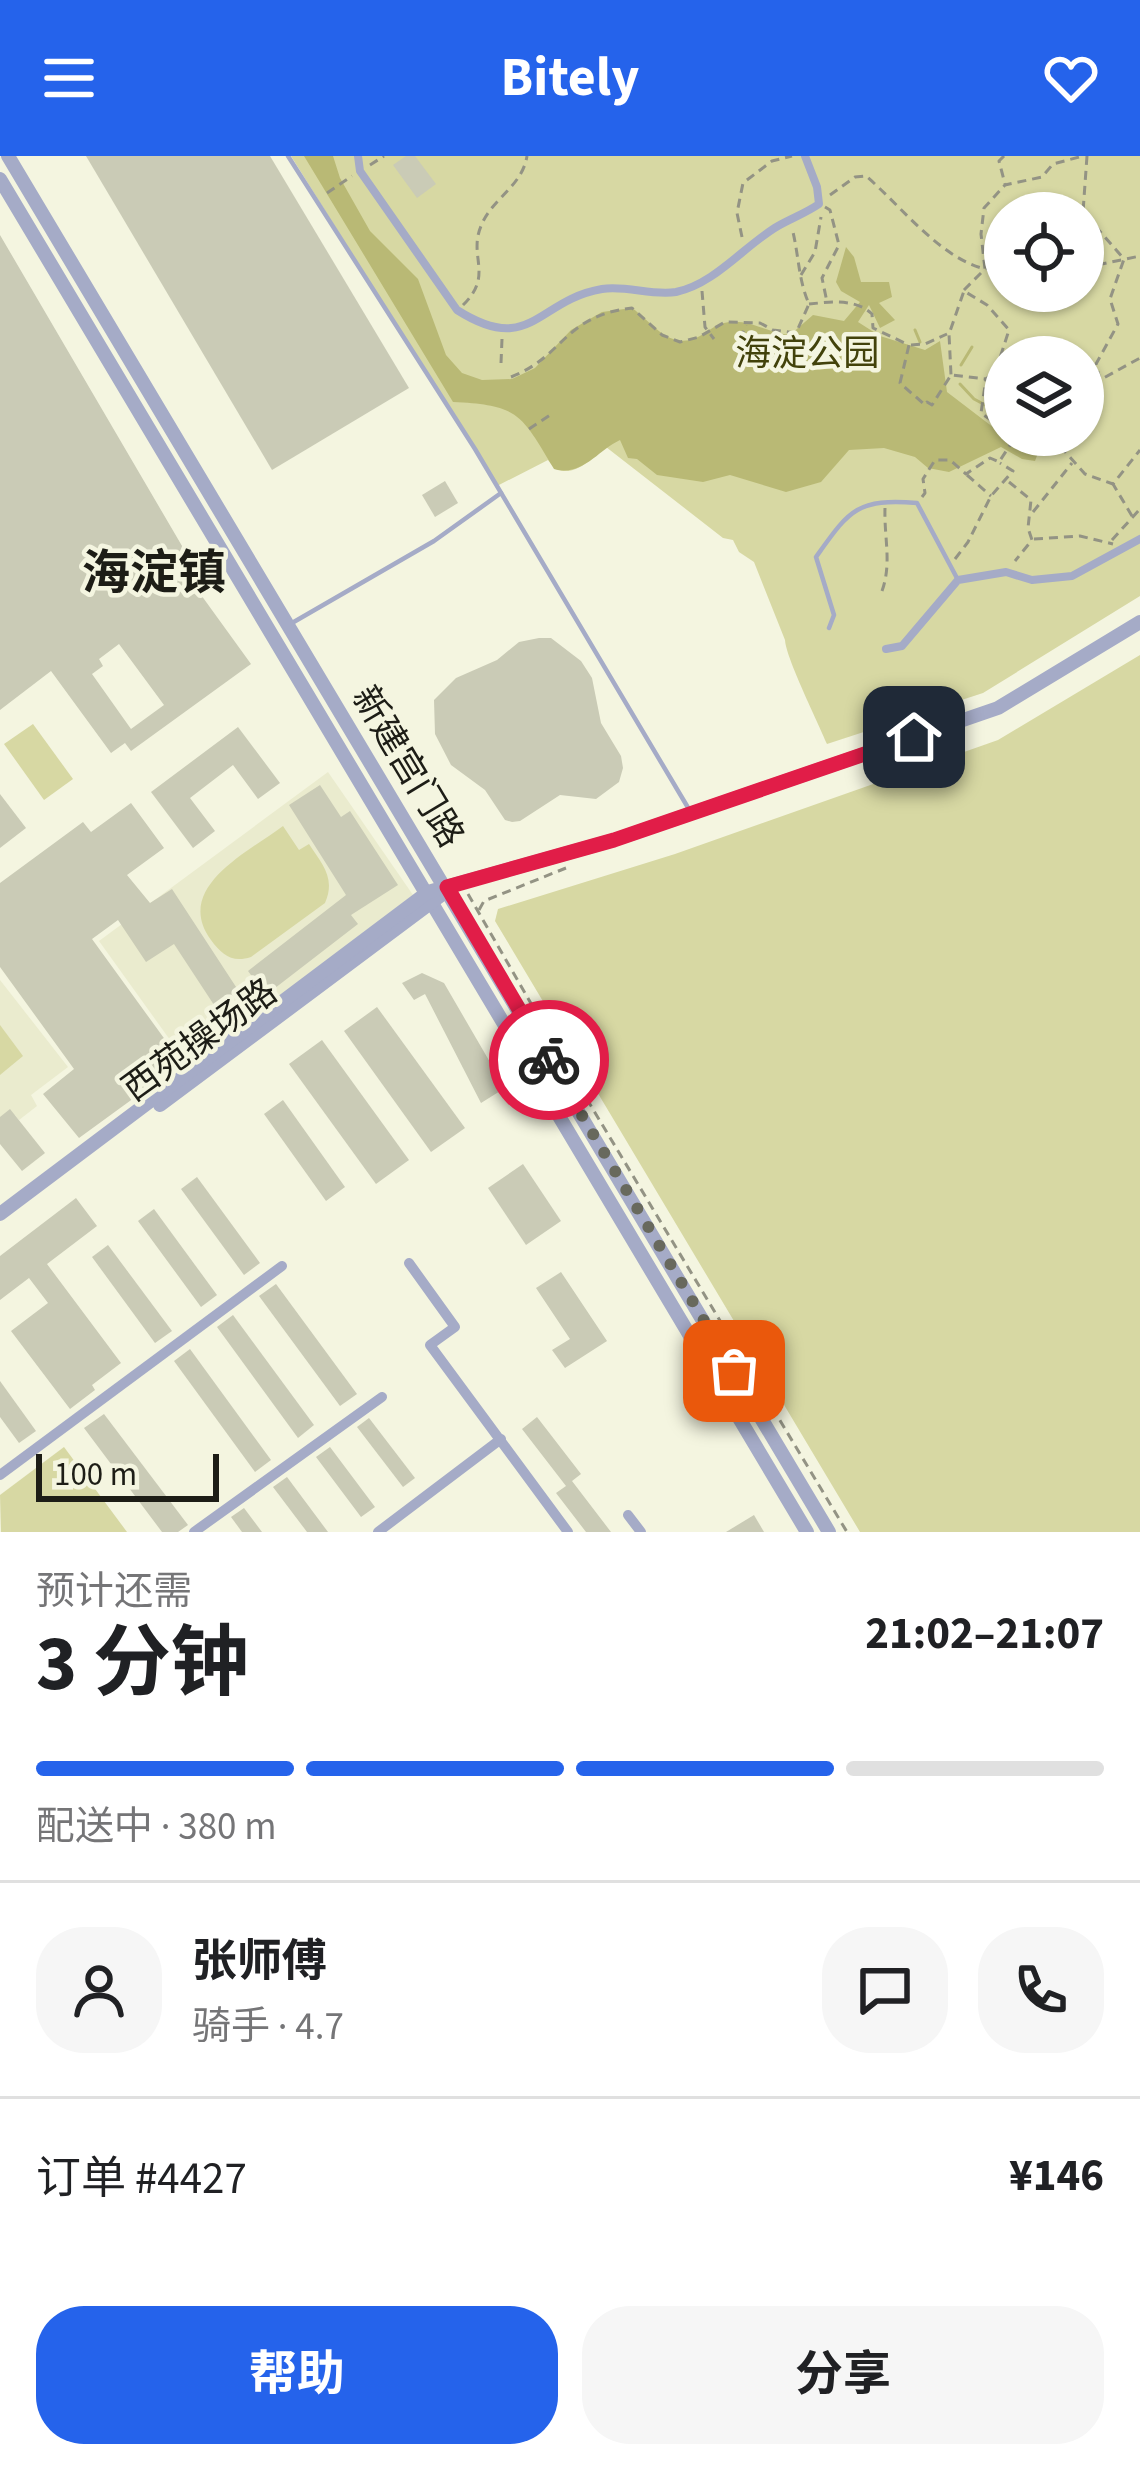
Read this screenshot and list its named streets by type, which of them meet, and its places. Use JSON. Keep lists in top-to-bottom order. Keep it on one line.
{"streets":{"street":["新建宫门路","西苑操场路"]},"crossings":[["新建宫门路","西苑操场路"]],"districts":["海淀镇"],"parks":["海淀公园"],"scale_bar":"100 m","page":{"header":"Bitely","scale":"100 m","heading":["3 分钟","预计还需","21:02–21:07"],"panel":["张师傅","骑手 · 4.7","订单 #4427","¥146"],"bar":"配送中 · 380 m","buttons":["帮助","分享"]}}
